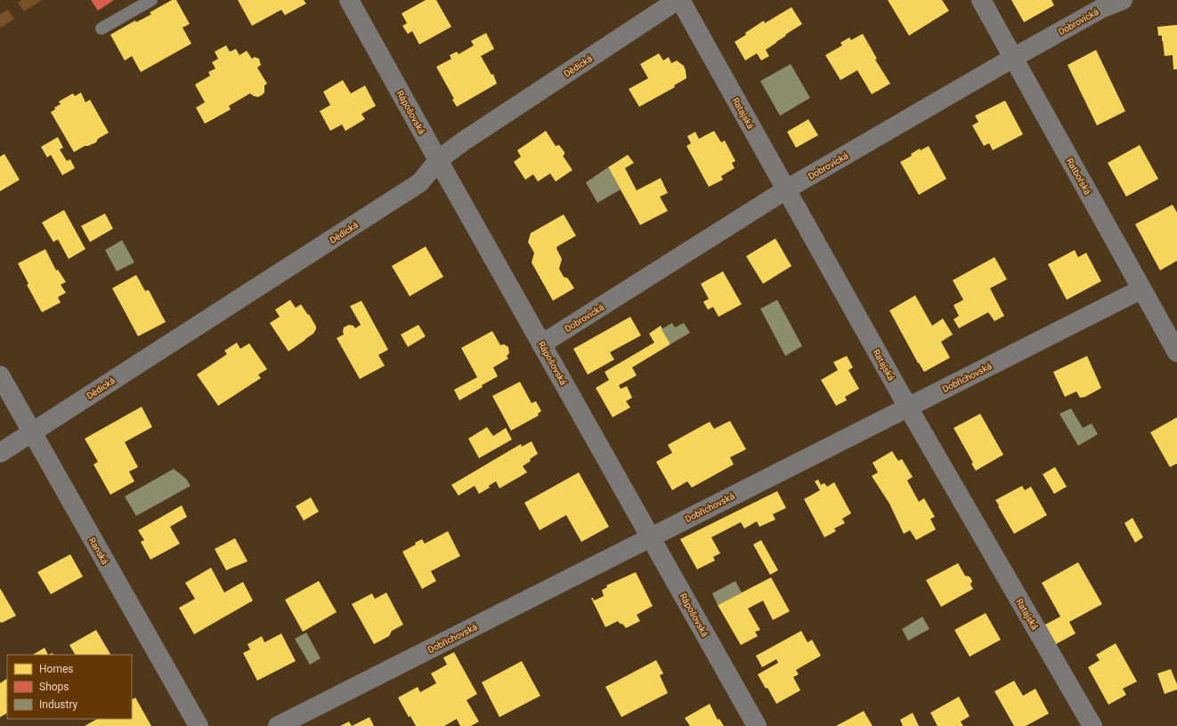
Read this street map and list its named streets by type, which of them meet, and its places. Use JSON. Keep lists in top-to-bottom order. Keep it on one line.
{"streets":{"street":["Dobrovická","Dědická","Rápošovská","Ratajská","Ratbořská","Dobřichovská","Ranská"]},"crossings":[["Dobrovická","Rápošovská"],["Dobrovická","Ratajská"],["Dobrovická","Ratbořská"],["Dědická","Rápošovská"],["Dědická","Ratajská"],["Dědická","Ranská"],["Rápošovská","Dobřichovská"],["Ratajská","Dobřichovská"],["Ratbořská","Dobřichovská"]],"legend":["Homes","Shops","Industry"]}
